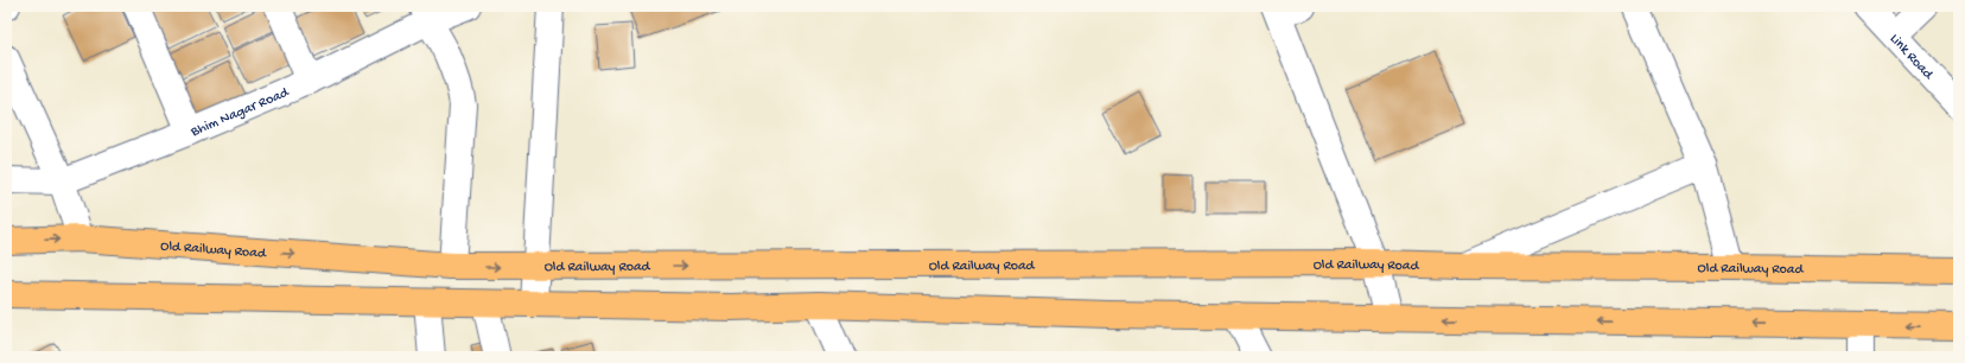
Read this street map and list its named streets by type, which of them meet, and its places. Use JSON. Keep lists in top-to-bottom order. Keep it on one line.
{"streets":{"main road":["Old Railway Road"],"street":["Link Road","Bhim Nagar Road"]}}
